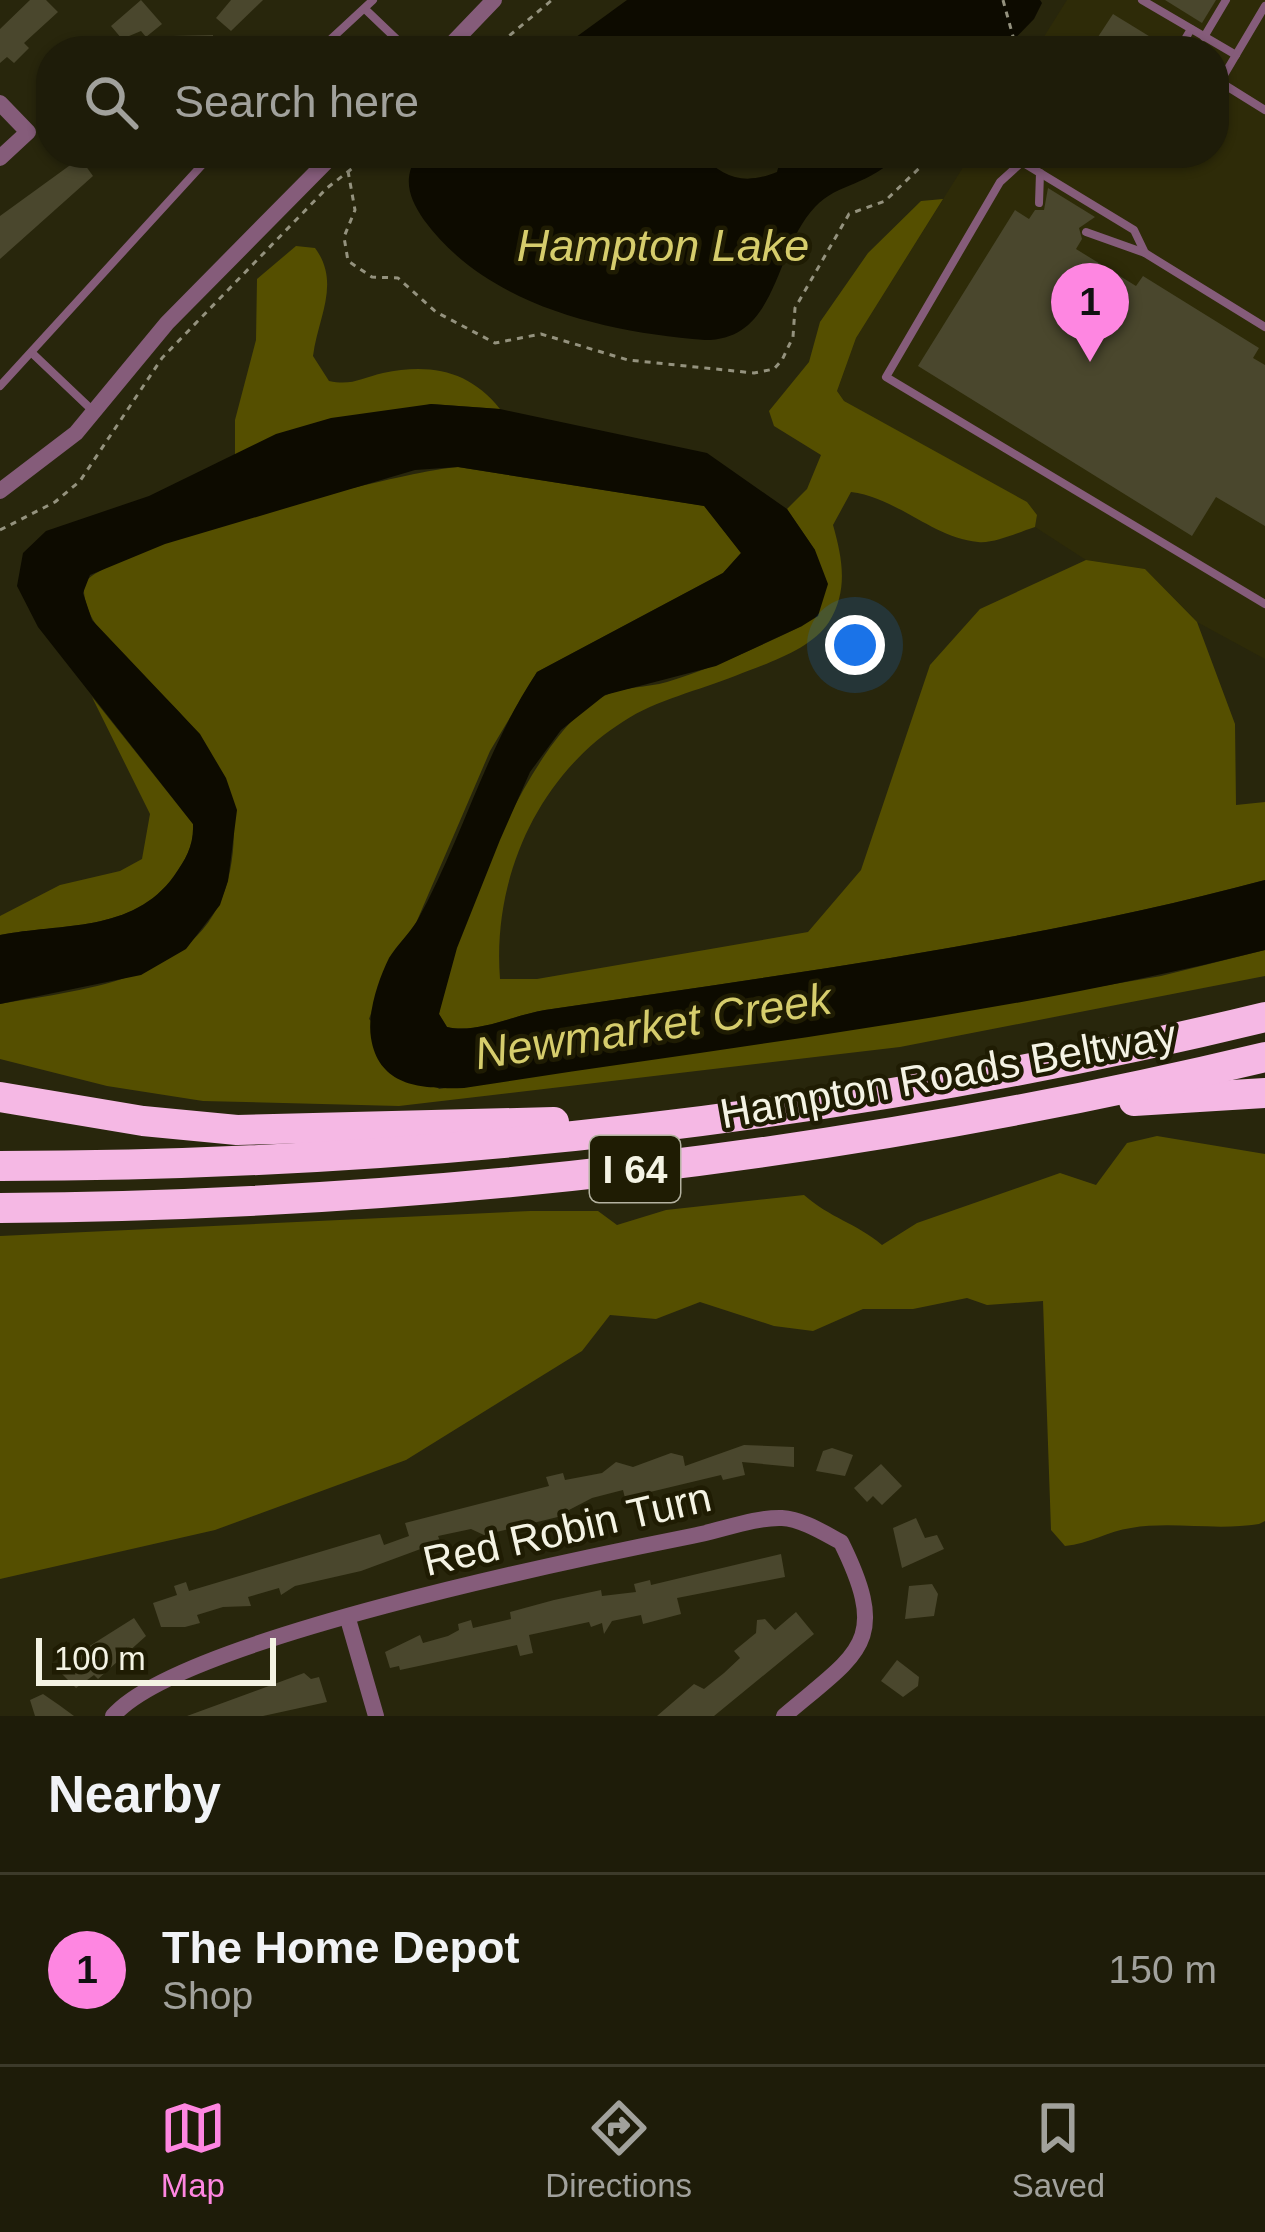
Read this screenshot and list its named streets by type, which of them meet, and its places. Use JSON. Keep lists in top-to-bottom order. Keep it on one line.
{"streets":{"highway":["Hampton Roads Beltway","I 64"],"street":["Red Robin Turn"]},"crossings":[["Hampton Roads Beltway","I 64"]],"water":["Hampton Lake","Newmarket Creek"],"scale_bar":"100 m","page":{"search":"Search here","pins":"1","scale":"100 m","heading":"Nearby","list":[{"mark":"1","name":"The Home Depot","note":"Shop","value":"150 m"}],"nav":["Map","Directions","Saved"]}}
